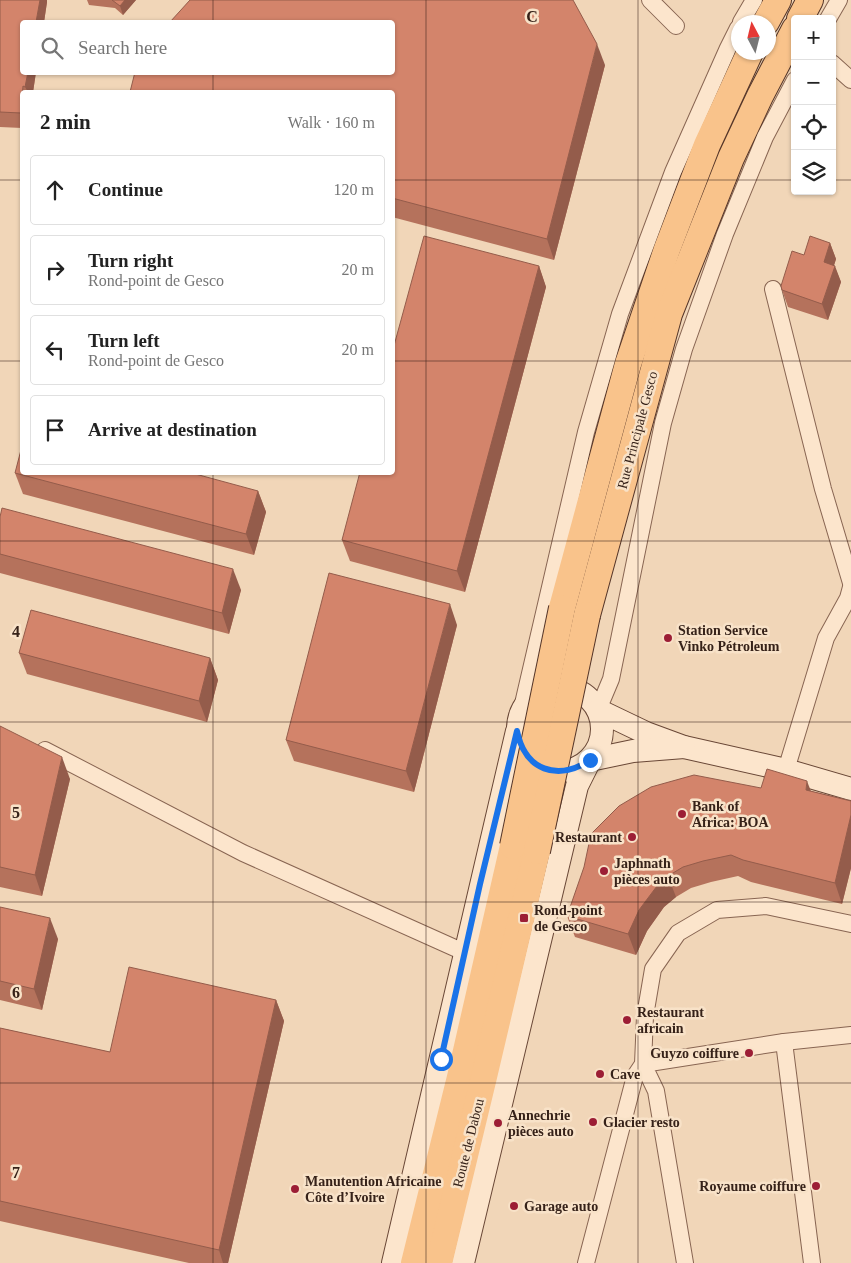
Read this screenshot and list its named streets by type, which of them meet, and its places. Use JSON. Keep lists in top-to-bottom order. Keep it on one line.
{"streets":{"main road":["Rue Principale Gesco","Route de Dabou"]},"places":{"other":["Station Service Vinko Pétroleum","Bank of Africa: BOA","Restaurant","Japhnath pièces auto","Restaurant africain","Guyzo coiffure","Cave","Glacier resto","Annechrie pièces auto","Royaume coiffure","Manutention Africaine Côte d’Ivoire","Garage auto"],"transit":["Rond-point de Gesco"]},"north":"top","page":{"map_buttons":["+","−"],"search":"Search here","heading":["2 min","Walk · 160 m"],"list":[["Continue","120 m"],["Turn right","Rond-point de Gesco","20 m"],["Turn left","Rond-point de Gesco","20 m"],"Arrive at destination"]},"grid":{"columns":["C"],"rows":["4","5","6","7"]}}
